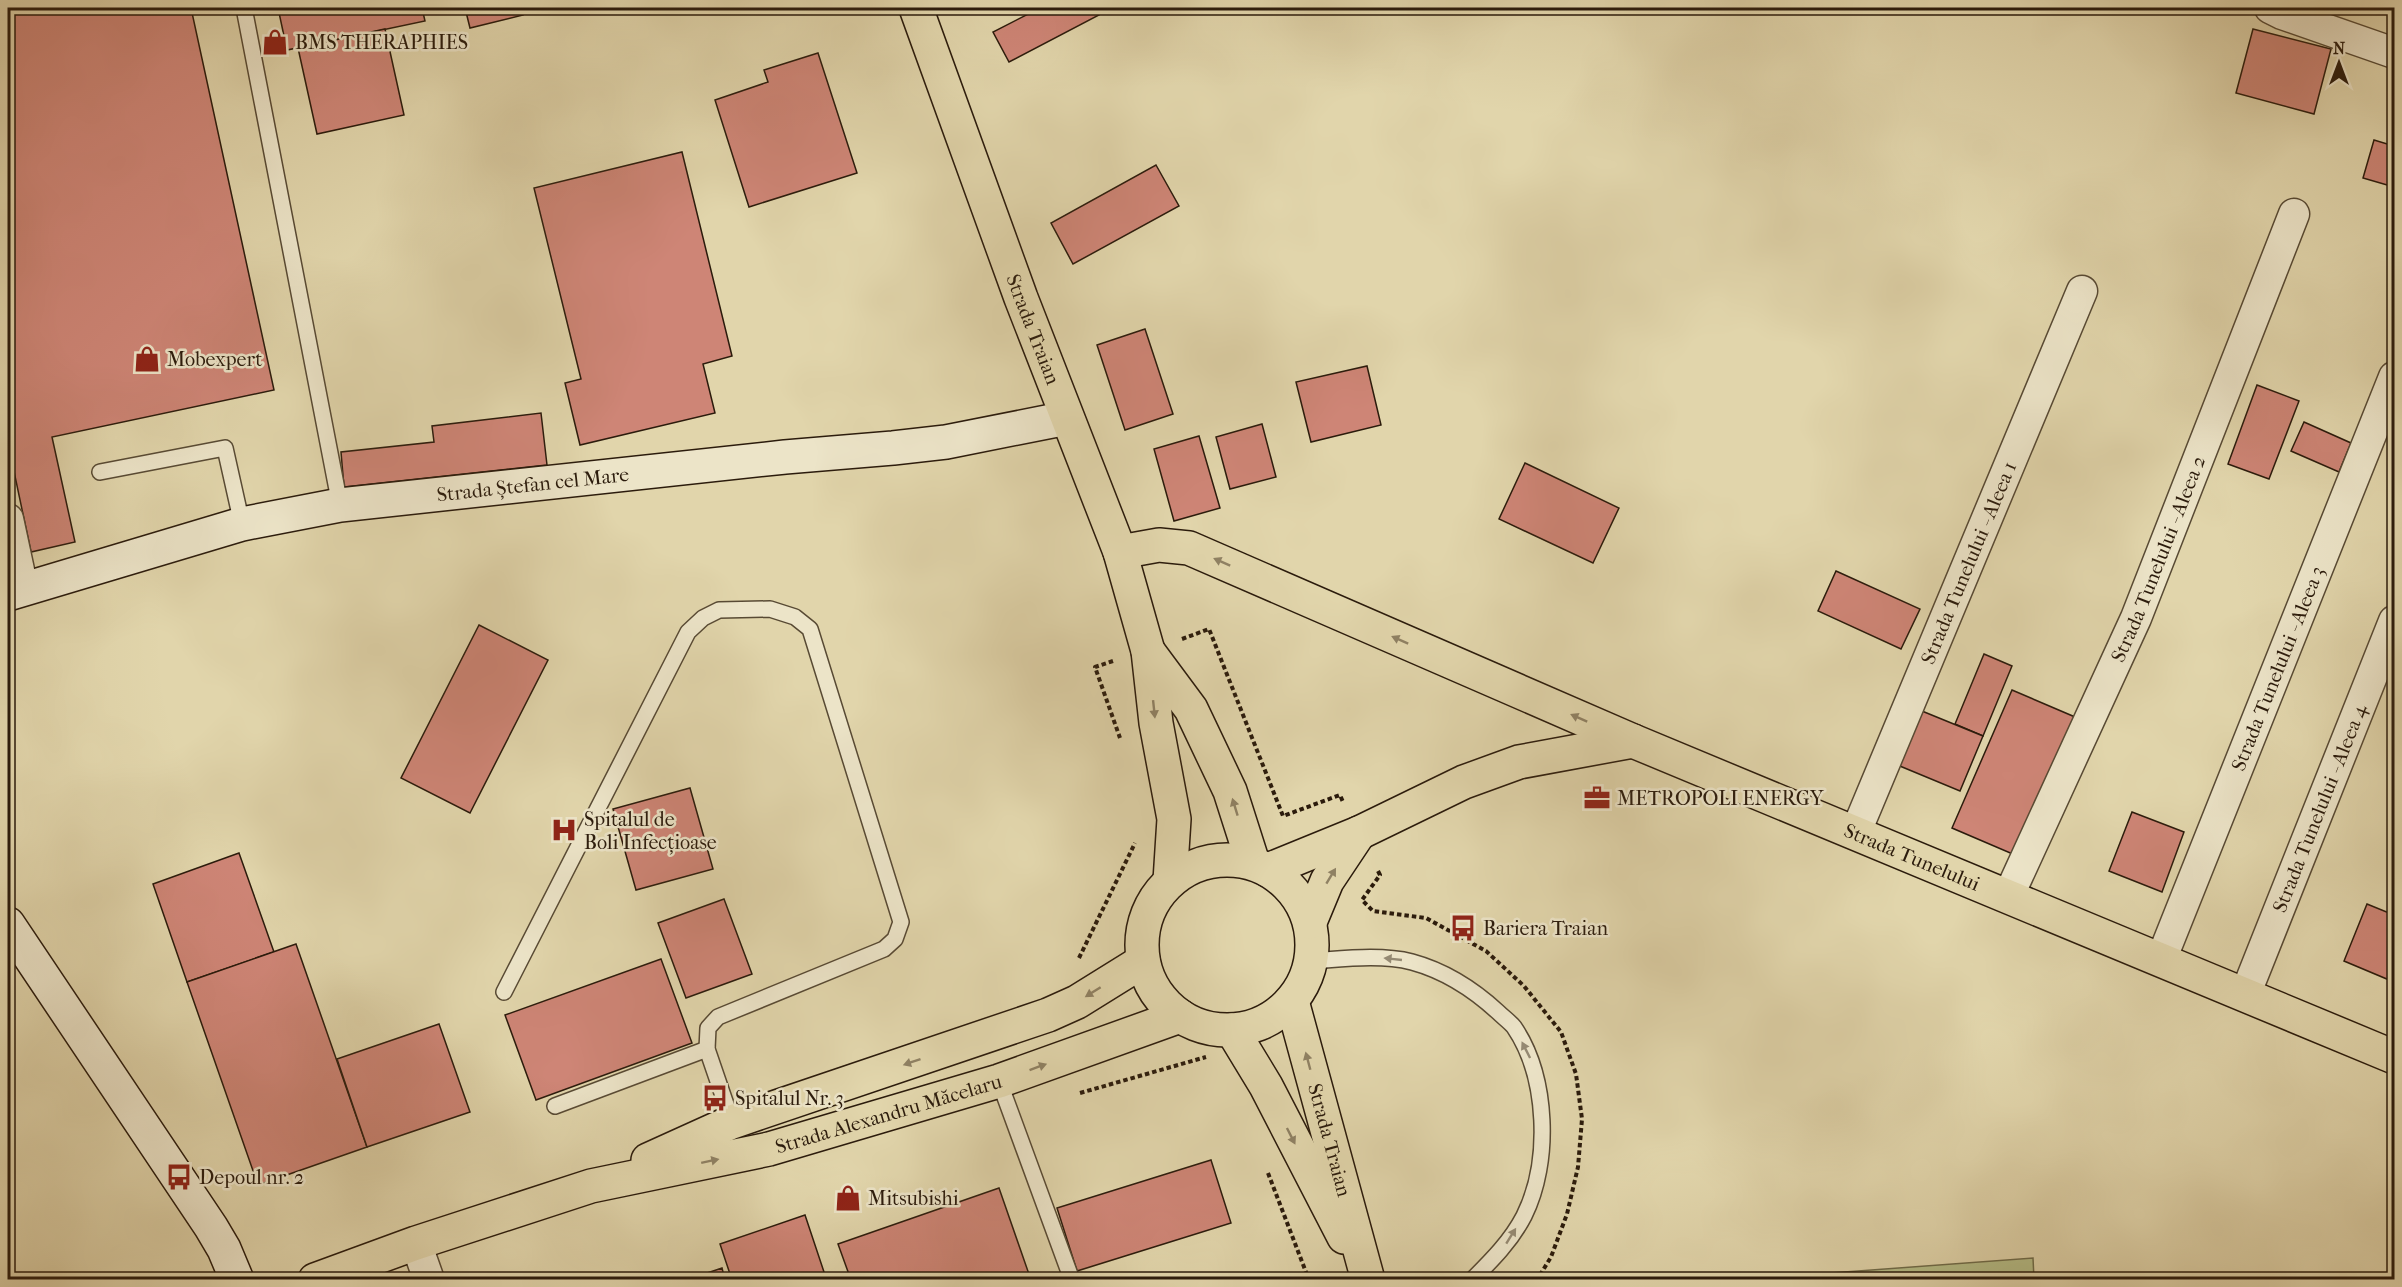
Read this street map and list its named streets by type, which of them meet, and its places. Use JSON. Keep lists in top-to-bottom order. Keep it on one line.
{"streets":{"main road":["Strada Traian","Strada Tunelului","Strada Alexandru Măcelaru"],"street":["Strada Ștefan cel Mare","Strada Tunelului - Aleea 2","Strada Tunelului - Aleea 1","Strada Tunelului - Aleea 3","Strada Tunelului - Aleea 4"]},"crossings":[["Strada Traian","Strada Ștefan cel Mare"],["Strada Traian","Strada Tunelului"],["Strada Traian","Strada Alexandru Măcelaru"],["Strada Tunelului - Aleea 2","Strada Tunelului"],["Strada Tunelului - Aleea 1","Strada Tunelului"],["Strada Tunelului - Aleea 3","Strada Tunelului"],["Strada Tunelului - Aleea 4","Strada Tunelului"]],"one_way":["Strada Tunelului"],"places":{"shop":["BMS THERAPHIES","Mobexpert","Mitsubishi"],"office":["METROPOLI ENERGY"],"hospital":["Spitalul de Boli Infecțioase"],"bus stop":["Bariera Traian","Spitalul Nr. 3","Depoul nr. 2"]},"north":"top"}
